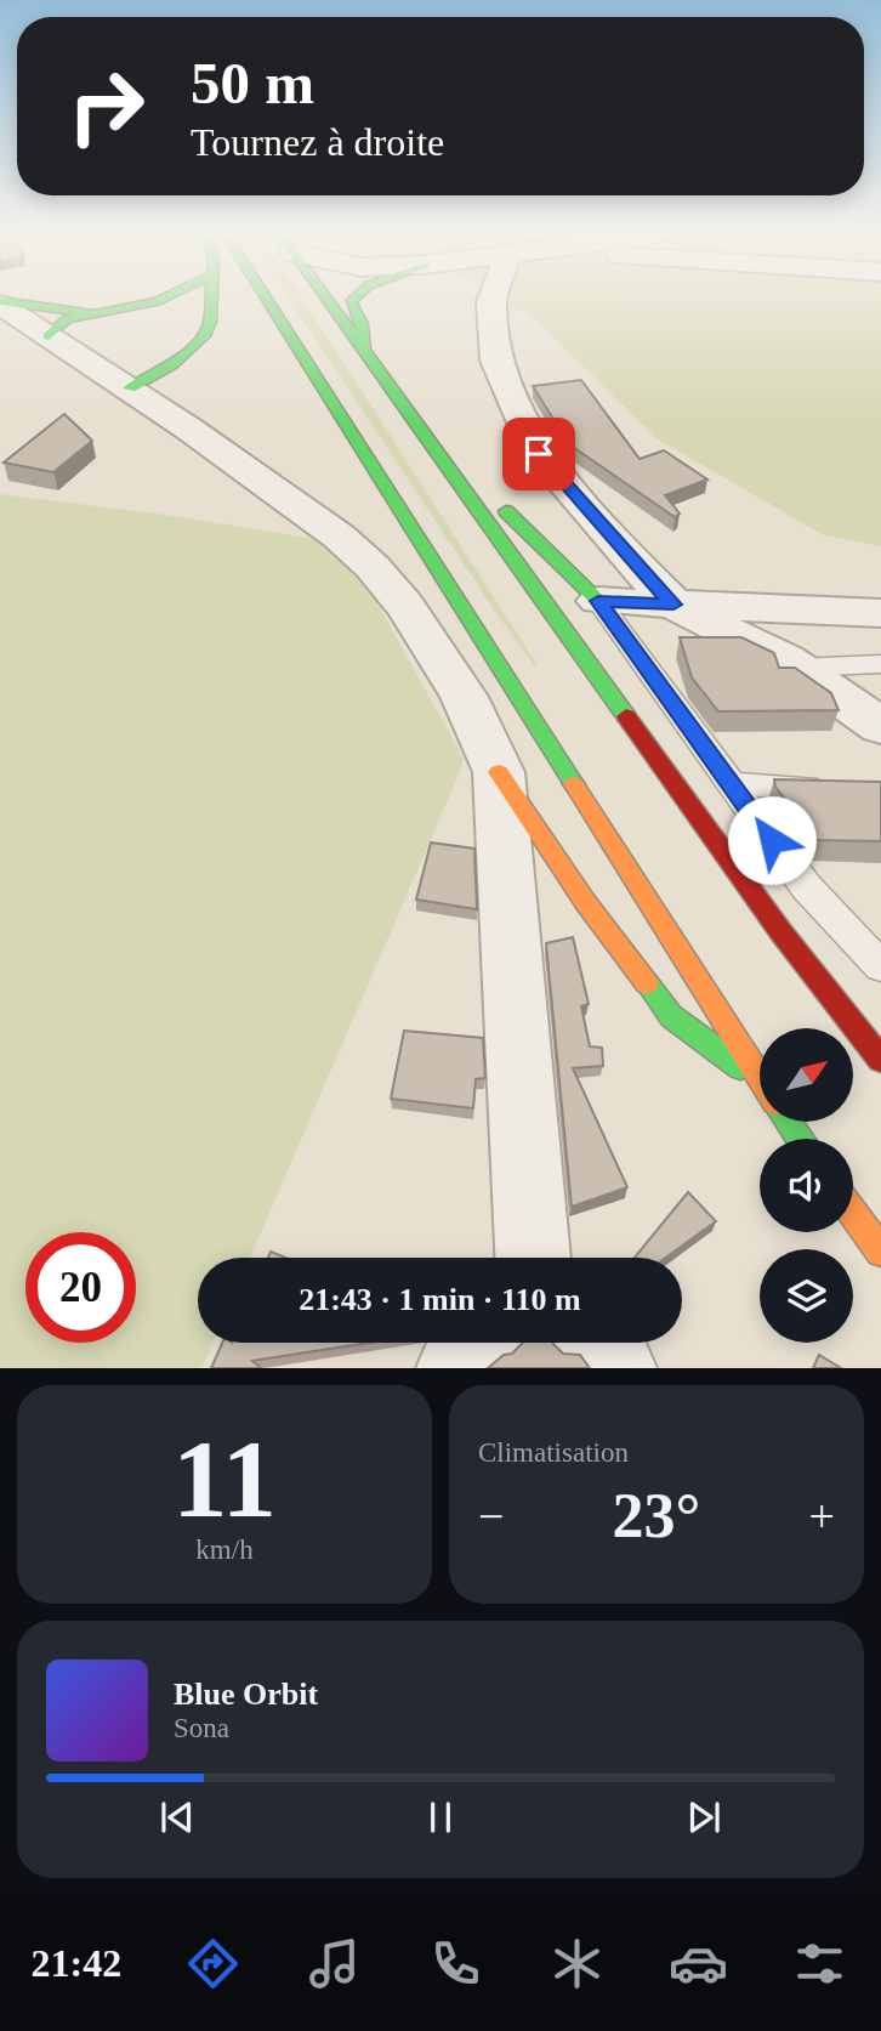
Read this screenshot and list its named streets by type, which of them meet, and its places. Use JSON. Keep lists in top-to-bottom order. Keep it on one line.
{"north":"top right","page":{"turn":["50 m","Tournez à droite"],"limit":"20","trip":"21:43 · 1 min · 110 m","tile":[["11","km/h"],"Climatisation"],"heat":["−","23°","+"],"song":["Blue Orbit","Sona"],"tabs":"21:42"}}
